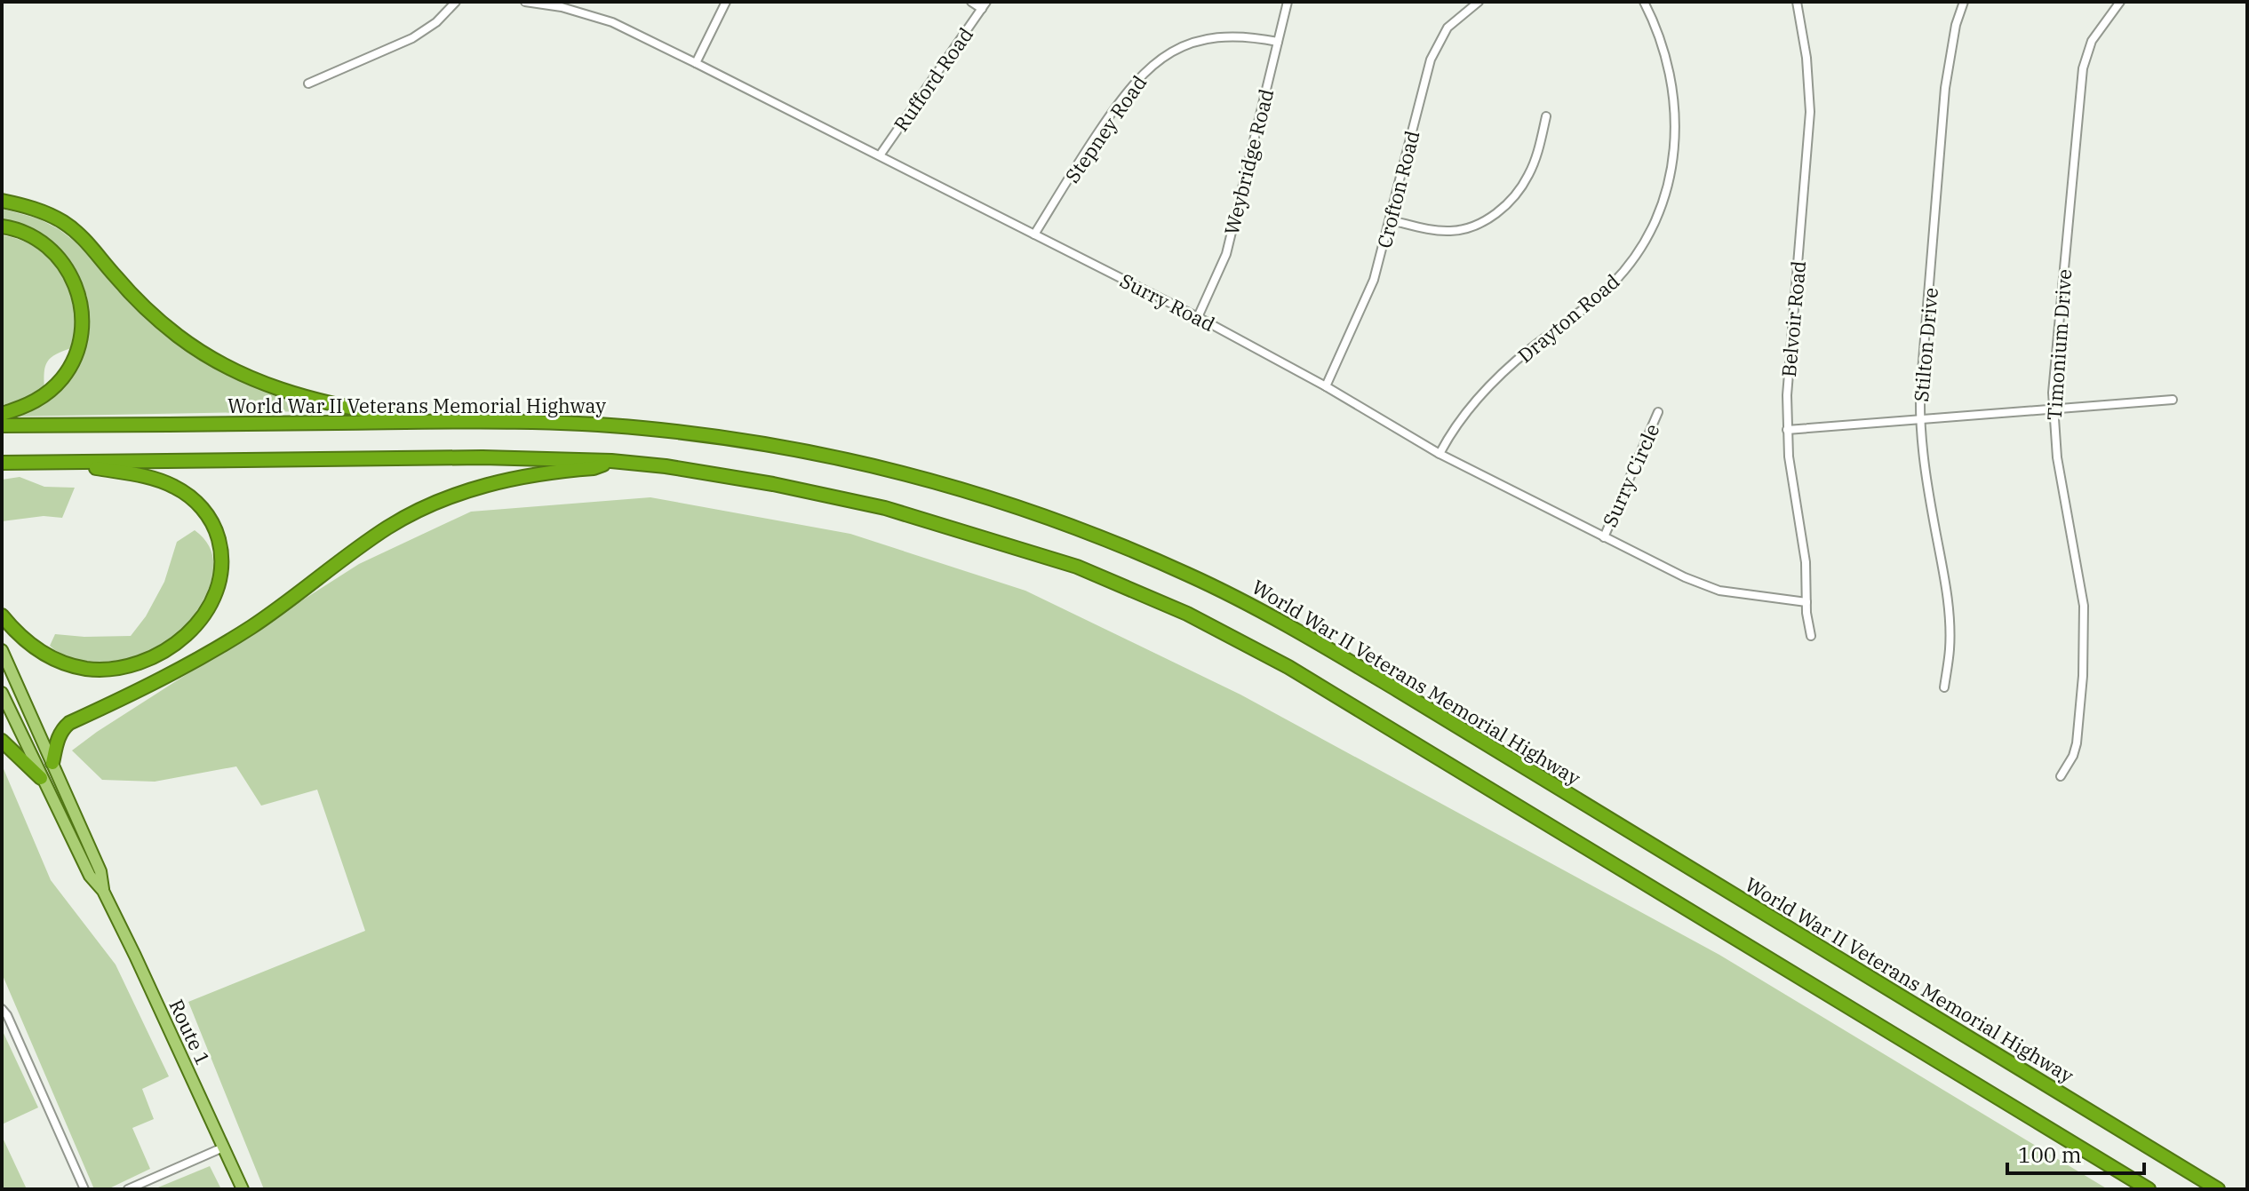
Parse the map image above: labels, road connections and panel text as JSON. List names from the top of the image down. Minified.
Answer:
{"streets":{"highway":["World War II Veterans Memorial Highway"],"main road":["Route 1"],"street":["Rufford Road","Stepney Road","Weybridge Road","Crofton Road","Surry Road","Drayton Road","Belvoir Road","Stilton Drive","Timonium Drive","Surry Circle"]},"crossings":[["Rufford Road","Surry Road"],["Stepney Road","Weybridge Road"],["Stepney Road","Surry Road"],["Weybridge Road","Surry Road"],["Crofton Road","Surry Road"],["Surry Road","Drayton Road"],["Surry Road","Belvoir Road"],["Surry Road","Surry Circle"]],"scale_bar":"100 m"}
